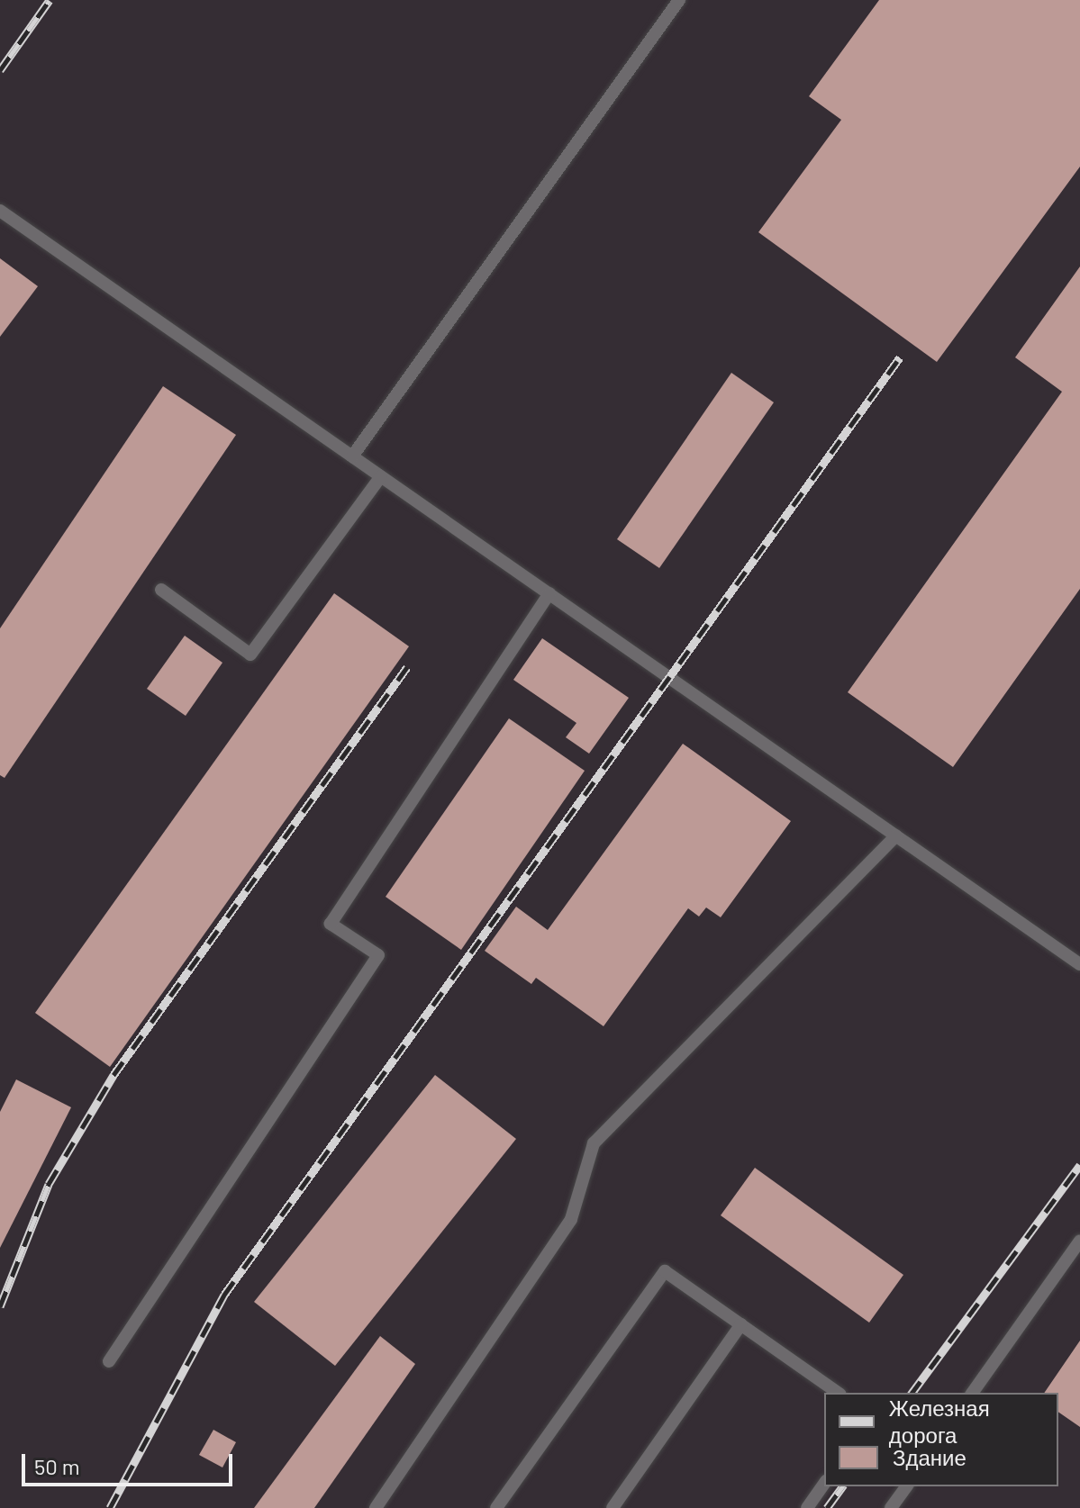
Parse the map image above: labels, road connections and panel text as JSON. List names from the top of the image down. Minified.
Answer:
{"legend":["Железная дорога","Здание"],"scale_bar":"50 m"}
